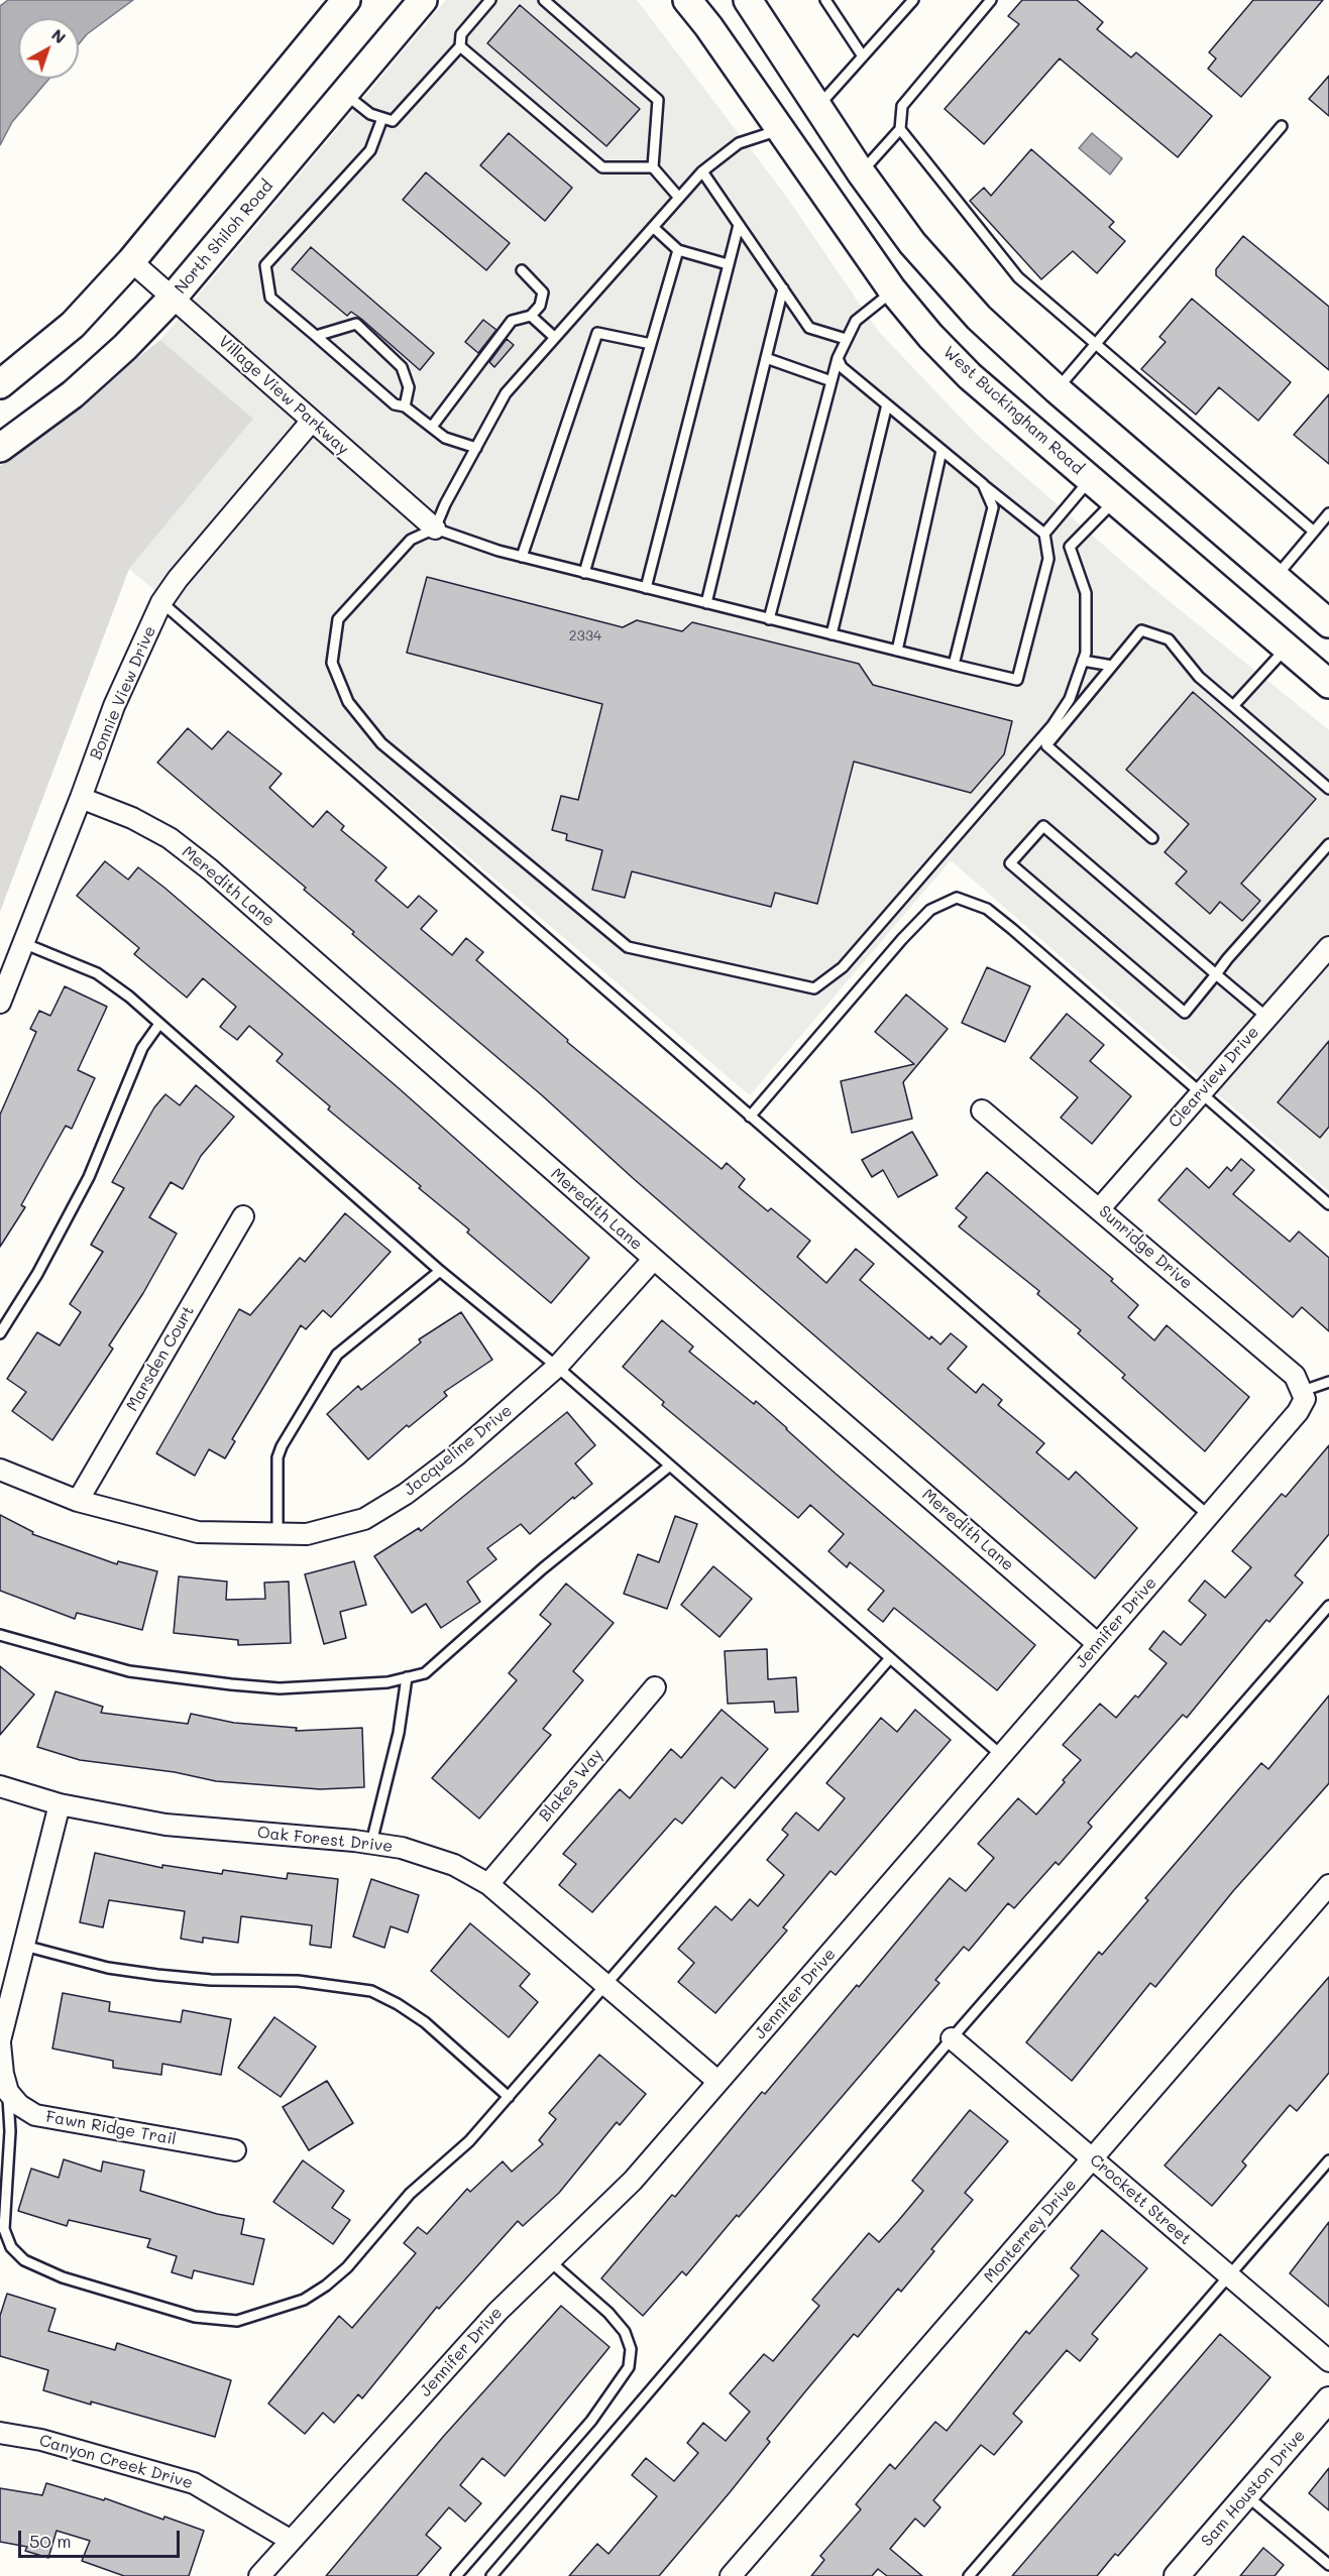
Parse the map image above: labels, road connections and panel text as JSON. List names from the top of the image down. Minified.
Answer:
{"streets":{"main road":["North Shiloh Road","West Buckingham Road"],"street":["Village View Parkway","Bonnie View Drive","Meredith Lane","Clearview Drive","Sunridge Drive","Marsden Court","Jacqueline Drive","Jennifer Drive","Blakes Way","Oak Forest Drive","Fawn Ridge Trail","Crockett Street","Monterrey Drive","Canyon Creek Drive","Sam Houston Drive"]},"crossings":[["North Shiloh Road","Village View Parkway"],["Village View Parkway","Bonnie View Drive"],["Bonnie View Drive","Meredith Lane"],["Meredith Lane","Jacqueline Drive"],["Meredith Lane","Jennifer Drive"],["Clearview Drive","Sunridge Drive"],["Sunridge Drive","Jennifer Drive"],["Marsden Court","Jacqueline Drive"],["Jennifer Drive","Oak Forest Drive"],["Jennifer Drive","Canyon Creek Drive"],["Blakes Way","Oak Forest Drive"],["Crockett Street","Monterrey Drive"]],"house_numbers":["2334"],"scale_bar":"50 m","north":"top right"}
